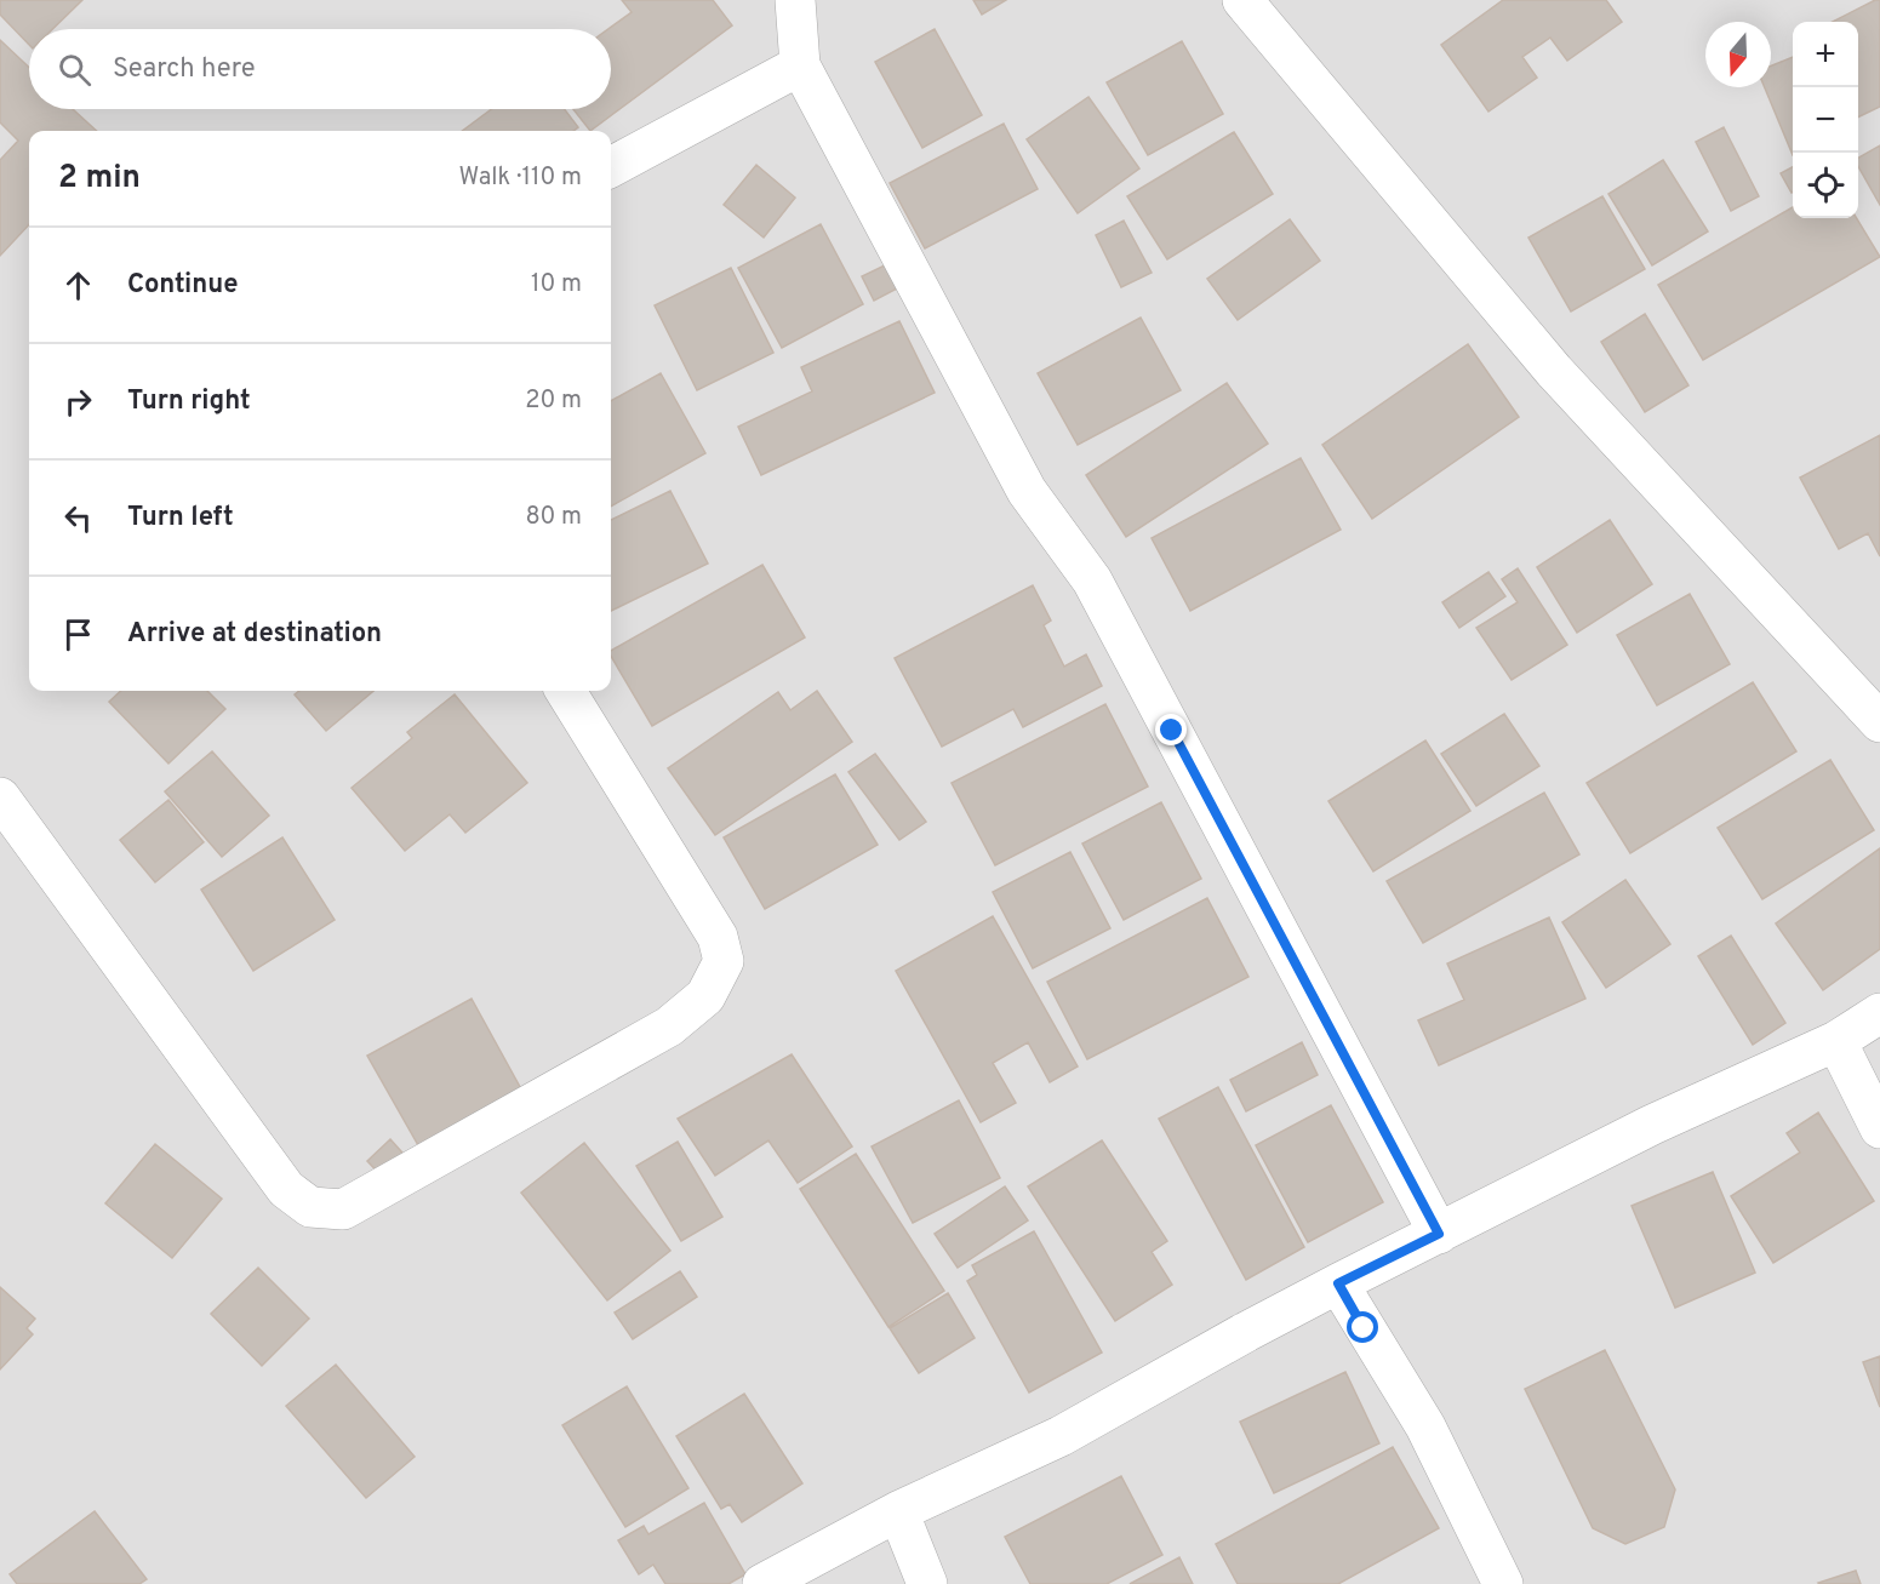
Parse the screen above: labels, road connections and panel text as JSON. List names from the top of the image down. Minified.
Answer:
{"north":"bottom","page":{"map_buttons":["+","−"],"search":"Search here","heading":["2 min","Walk · 110 m"],"list":[["Continue","10 m"],["Turn right","20 m"],["Turn left","80 m"],"Arrive at destination"]}}
